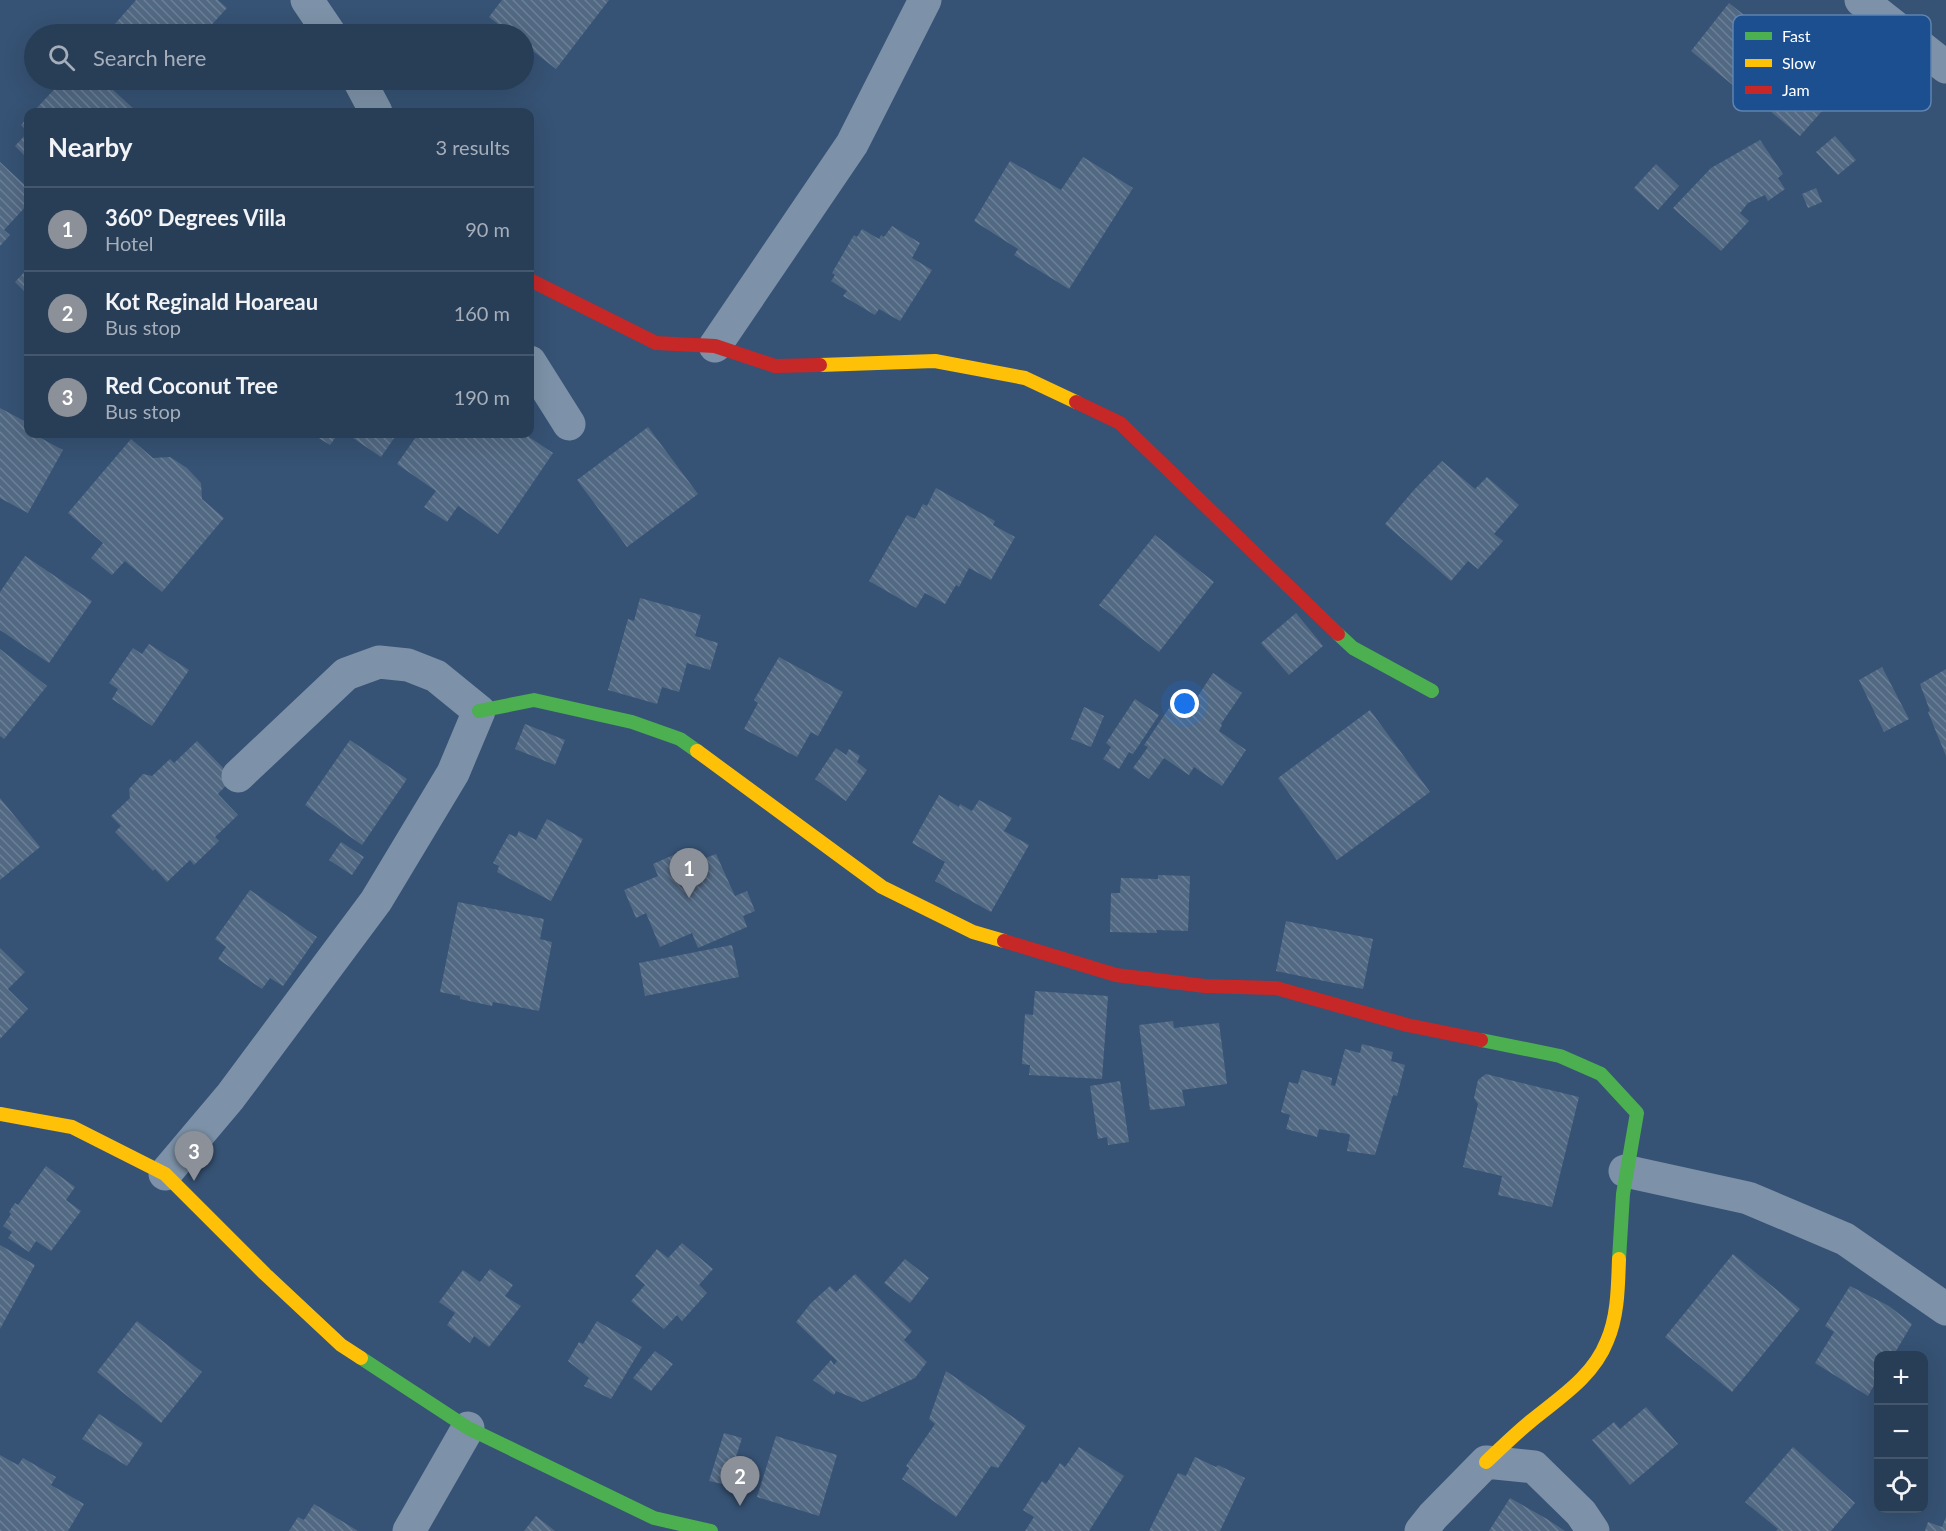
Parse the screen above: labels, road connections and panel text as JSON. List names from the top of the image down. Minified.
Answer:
{"legend":["Fast","Slow","Jam"],"page":{"search":"Search here","heading":["Nearby","3 results"],"list":[{"mark":"1","name":"360° Degrees Villa","note":"Hotel","value":"90 m"},{"mark":"2","name":"Kot Reginald Hoareau","note":"Bus stop","value":"160 m"},{"mark":"3","name":"Red Coconut Tree","note":"Bus stop","value":"190 m"}],"pins":["1","3","2"],"map_buttons":["+","−"]}}
